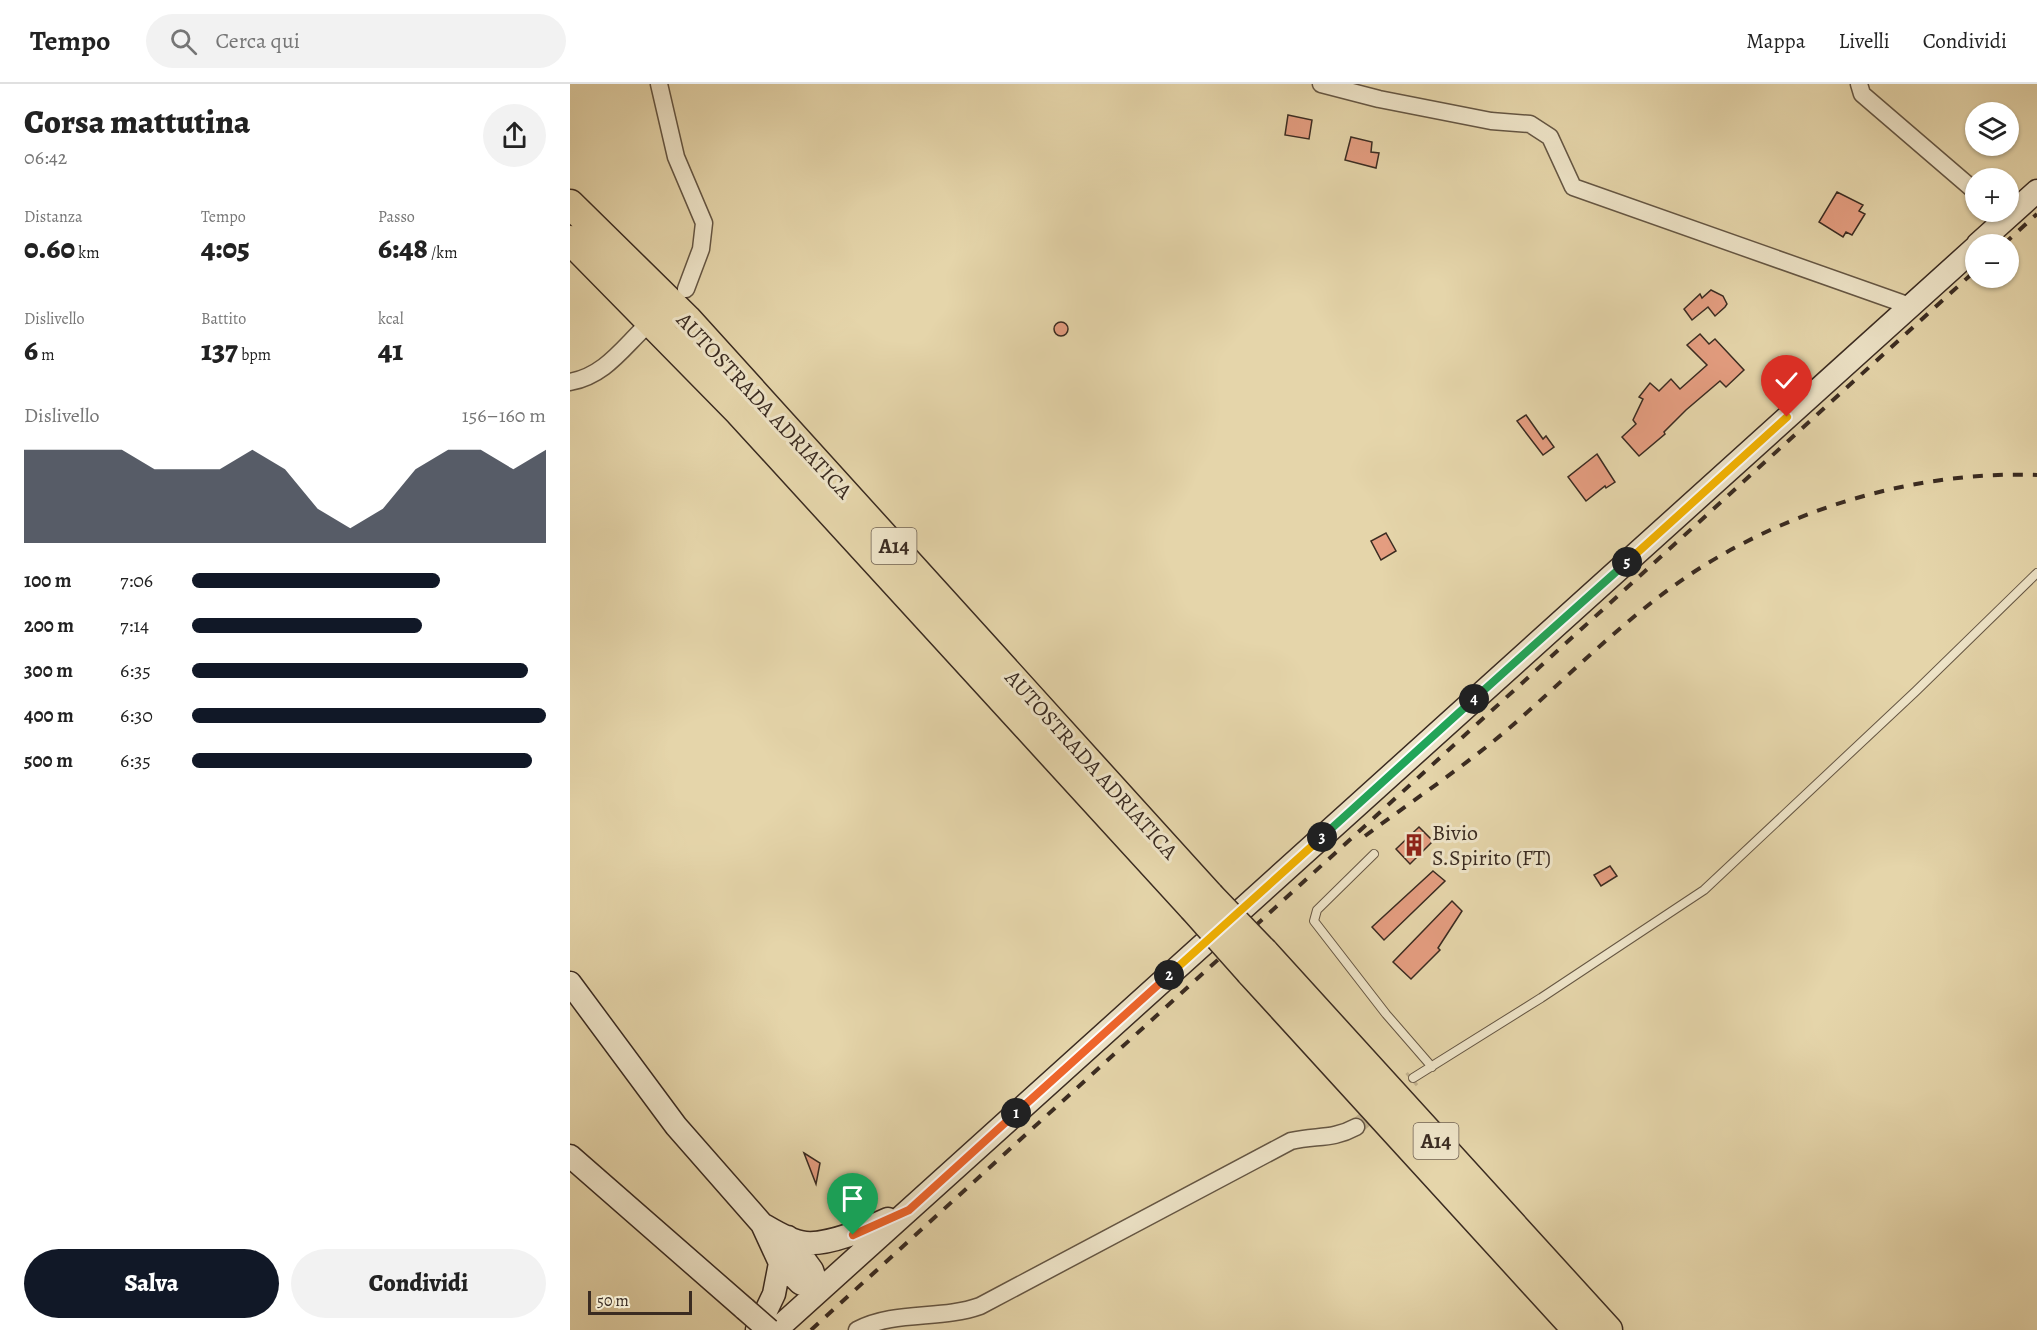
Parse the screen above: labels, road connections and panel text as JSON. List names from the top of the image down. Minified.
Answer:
{"streets":{"highway":["AUTOSTRADA ADRIATICA","A14"]},"places":{"building":["Bivio S.Spirito (FT)"]},"scale_bar":"50 m","page":{"header":"Tempo","search":"Cerca qui","nav":["Mappa","Livelli","Condividi"],"heading":["Corsa mattutina","06:42"],"map_buttons":["+","−"],"stats":[["Distanza","0.60 km"],["Tempo","4:05"],["Passo","6:48 /km"],["Dislivello","6 m"],["Battito","137 bpm"],["kcal","41"]],"chart":["Dislivello","156–160 m"],"pins":["5","4","3","2","1"],"list":[{"name":"100 m","note":"7:06"},{"name":"200 m","note":"7:14"},{"name":"300 m","note":"6:35"},{"name":"400 m","note":"6:30"},{"name":"500 m","note":"6:35"}],"buttons":["Salva","Condividi"],"scale":"50 m"}}
